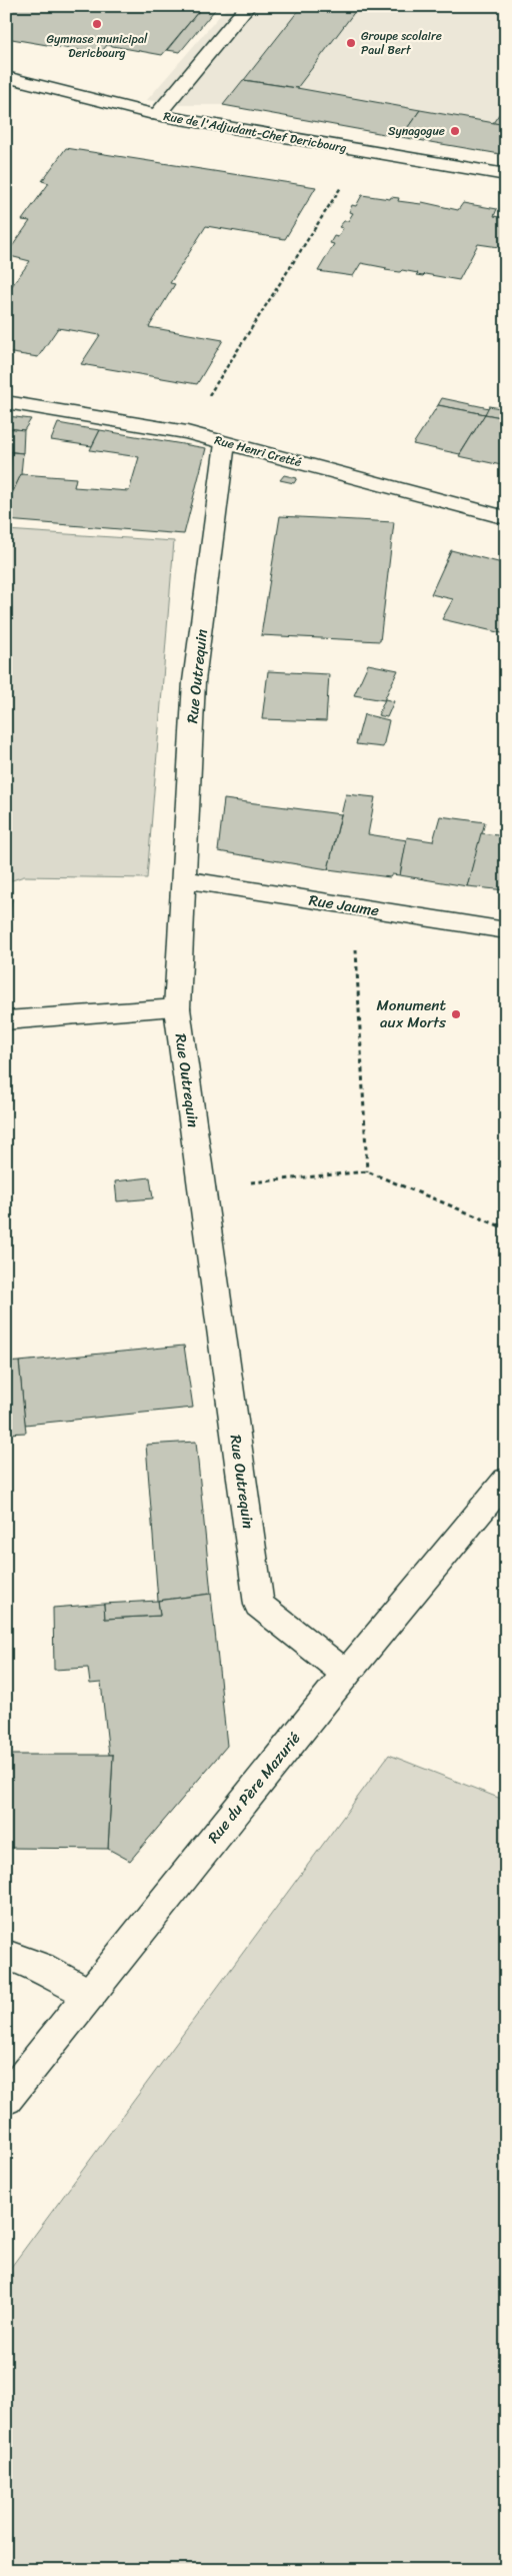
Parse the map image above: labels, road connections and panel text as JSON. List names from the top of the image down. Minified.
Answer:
{"streets":{"street":["Rue de l'Adjudant-Chef Dericbourg","Rue Henri Cretté","Rue Outrequin","Rue Jaume","Rue du Père Mazurié"]},"crossings":[["Rue Henri Cretté","Rue Outrequin"],["Rue Outrequin","Rue Jaume"],["Rue Outrequin","Rue du Père Mazurié"]],"places":["Gymnase municipal Dericbourg","Groupe scolaire Paul Bert","Synagogue","Monument aux Morts"]}
